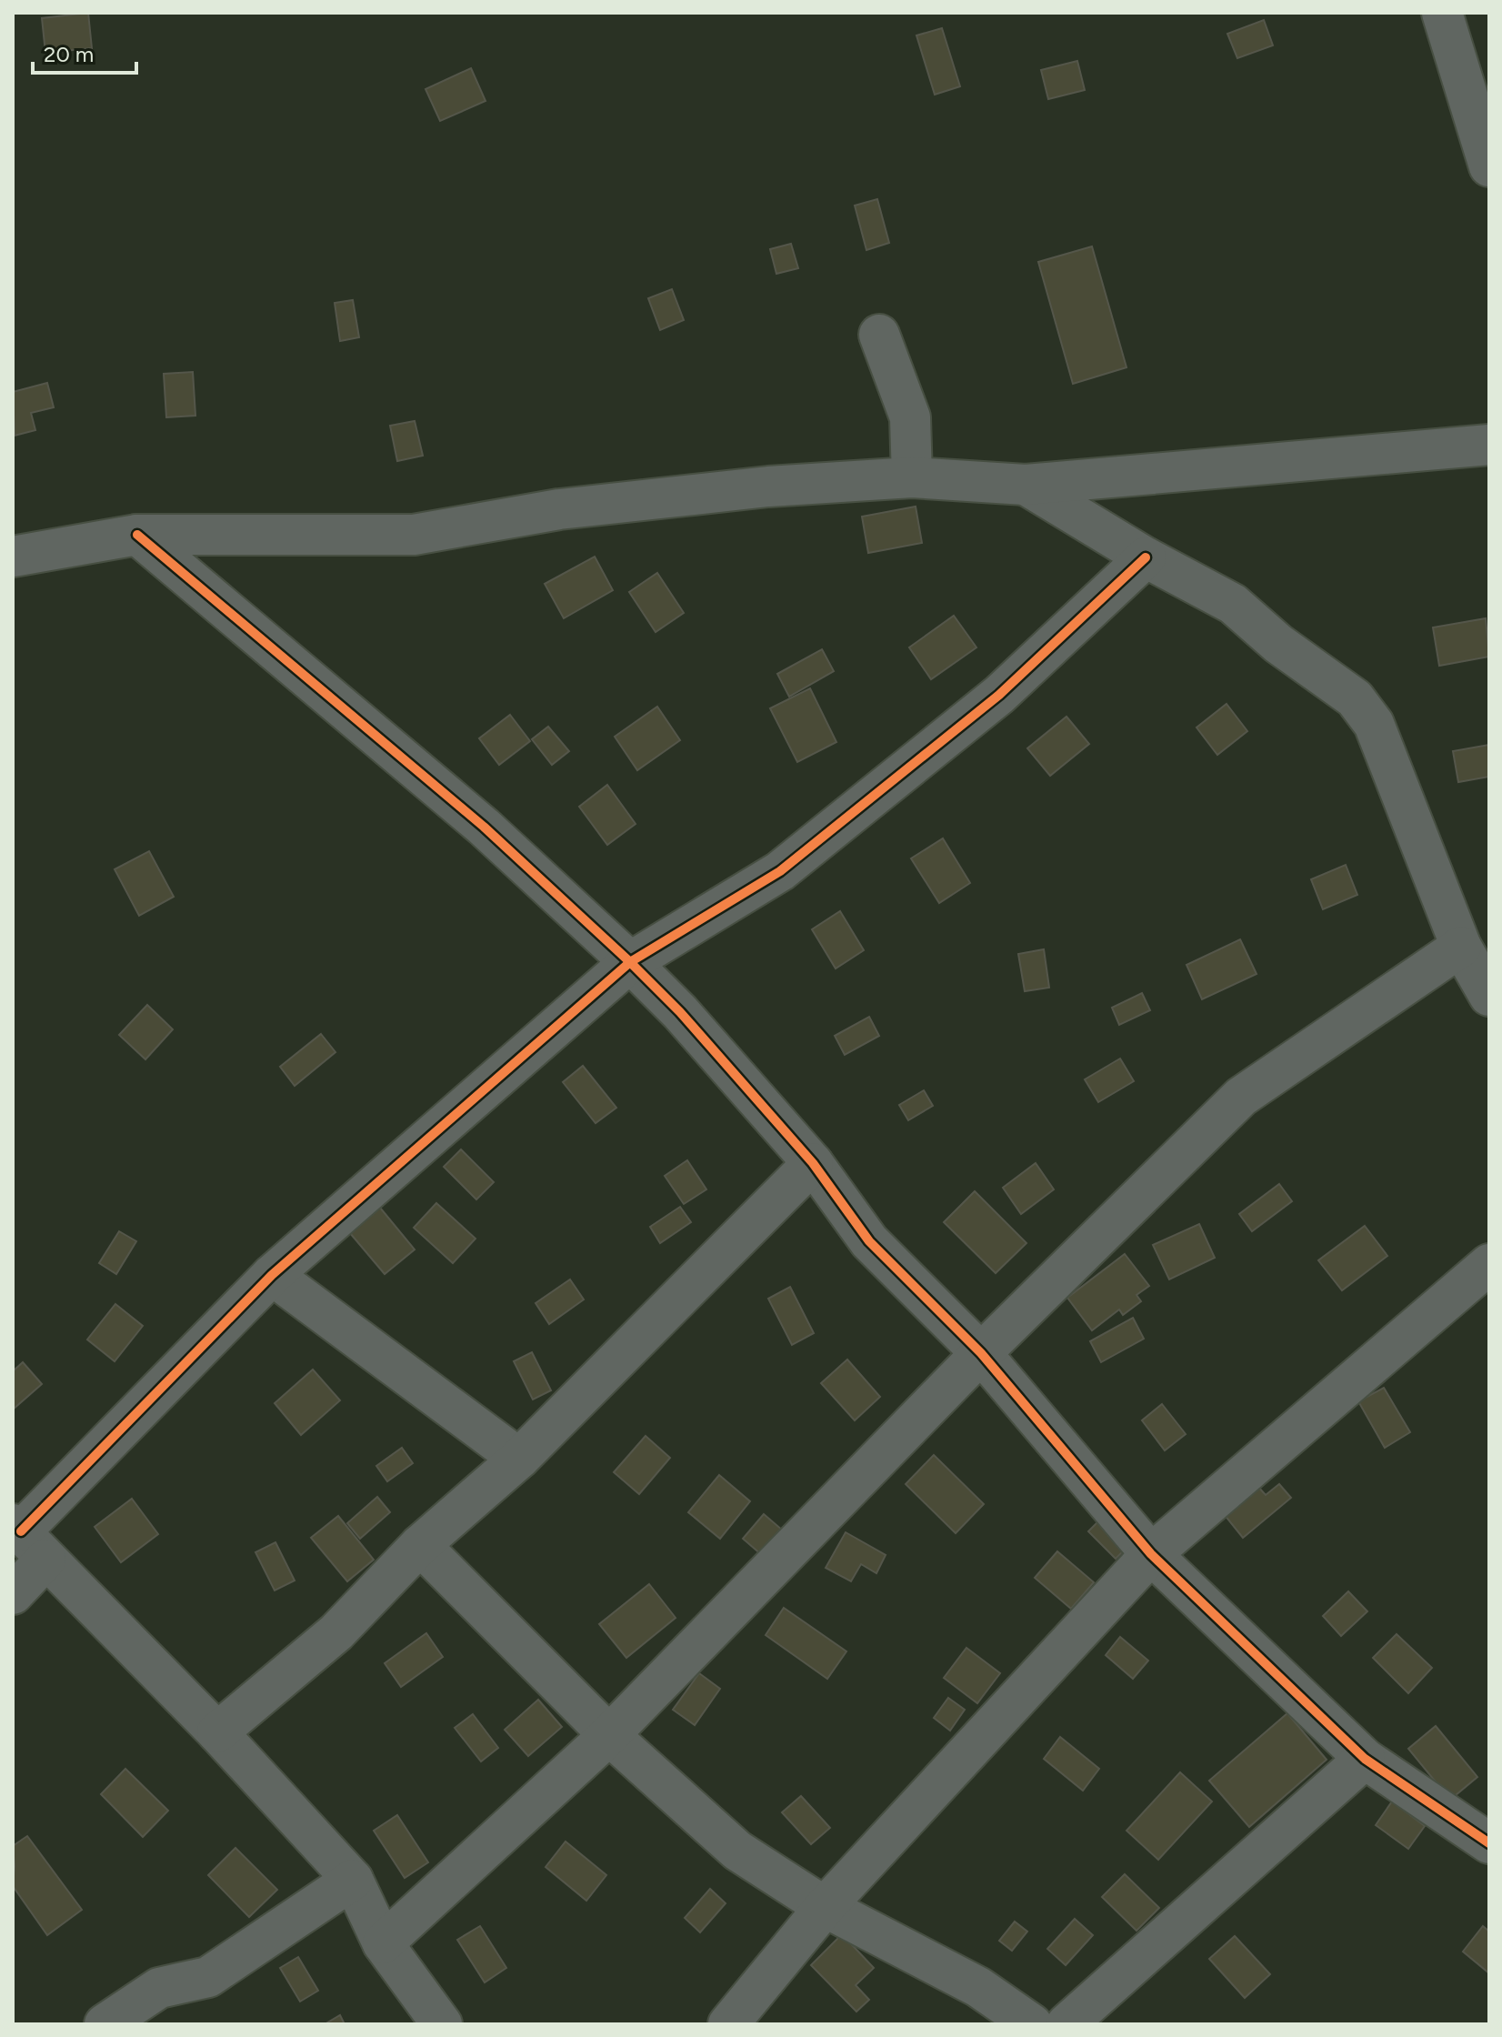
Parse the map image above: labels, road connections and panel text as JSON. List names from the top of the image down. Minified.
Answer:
{"scale_bar":"20 m"}
